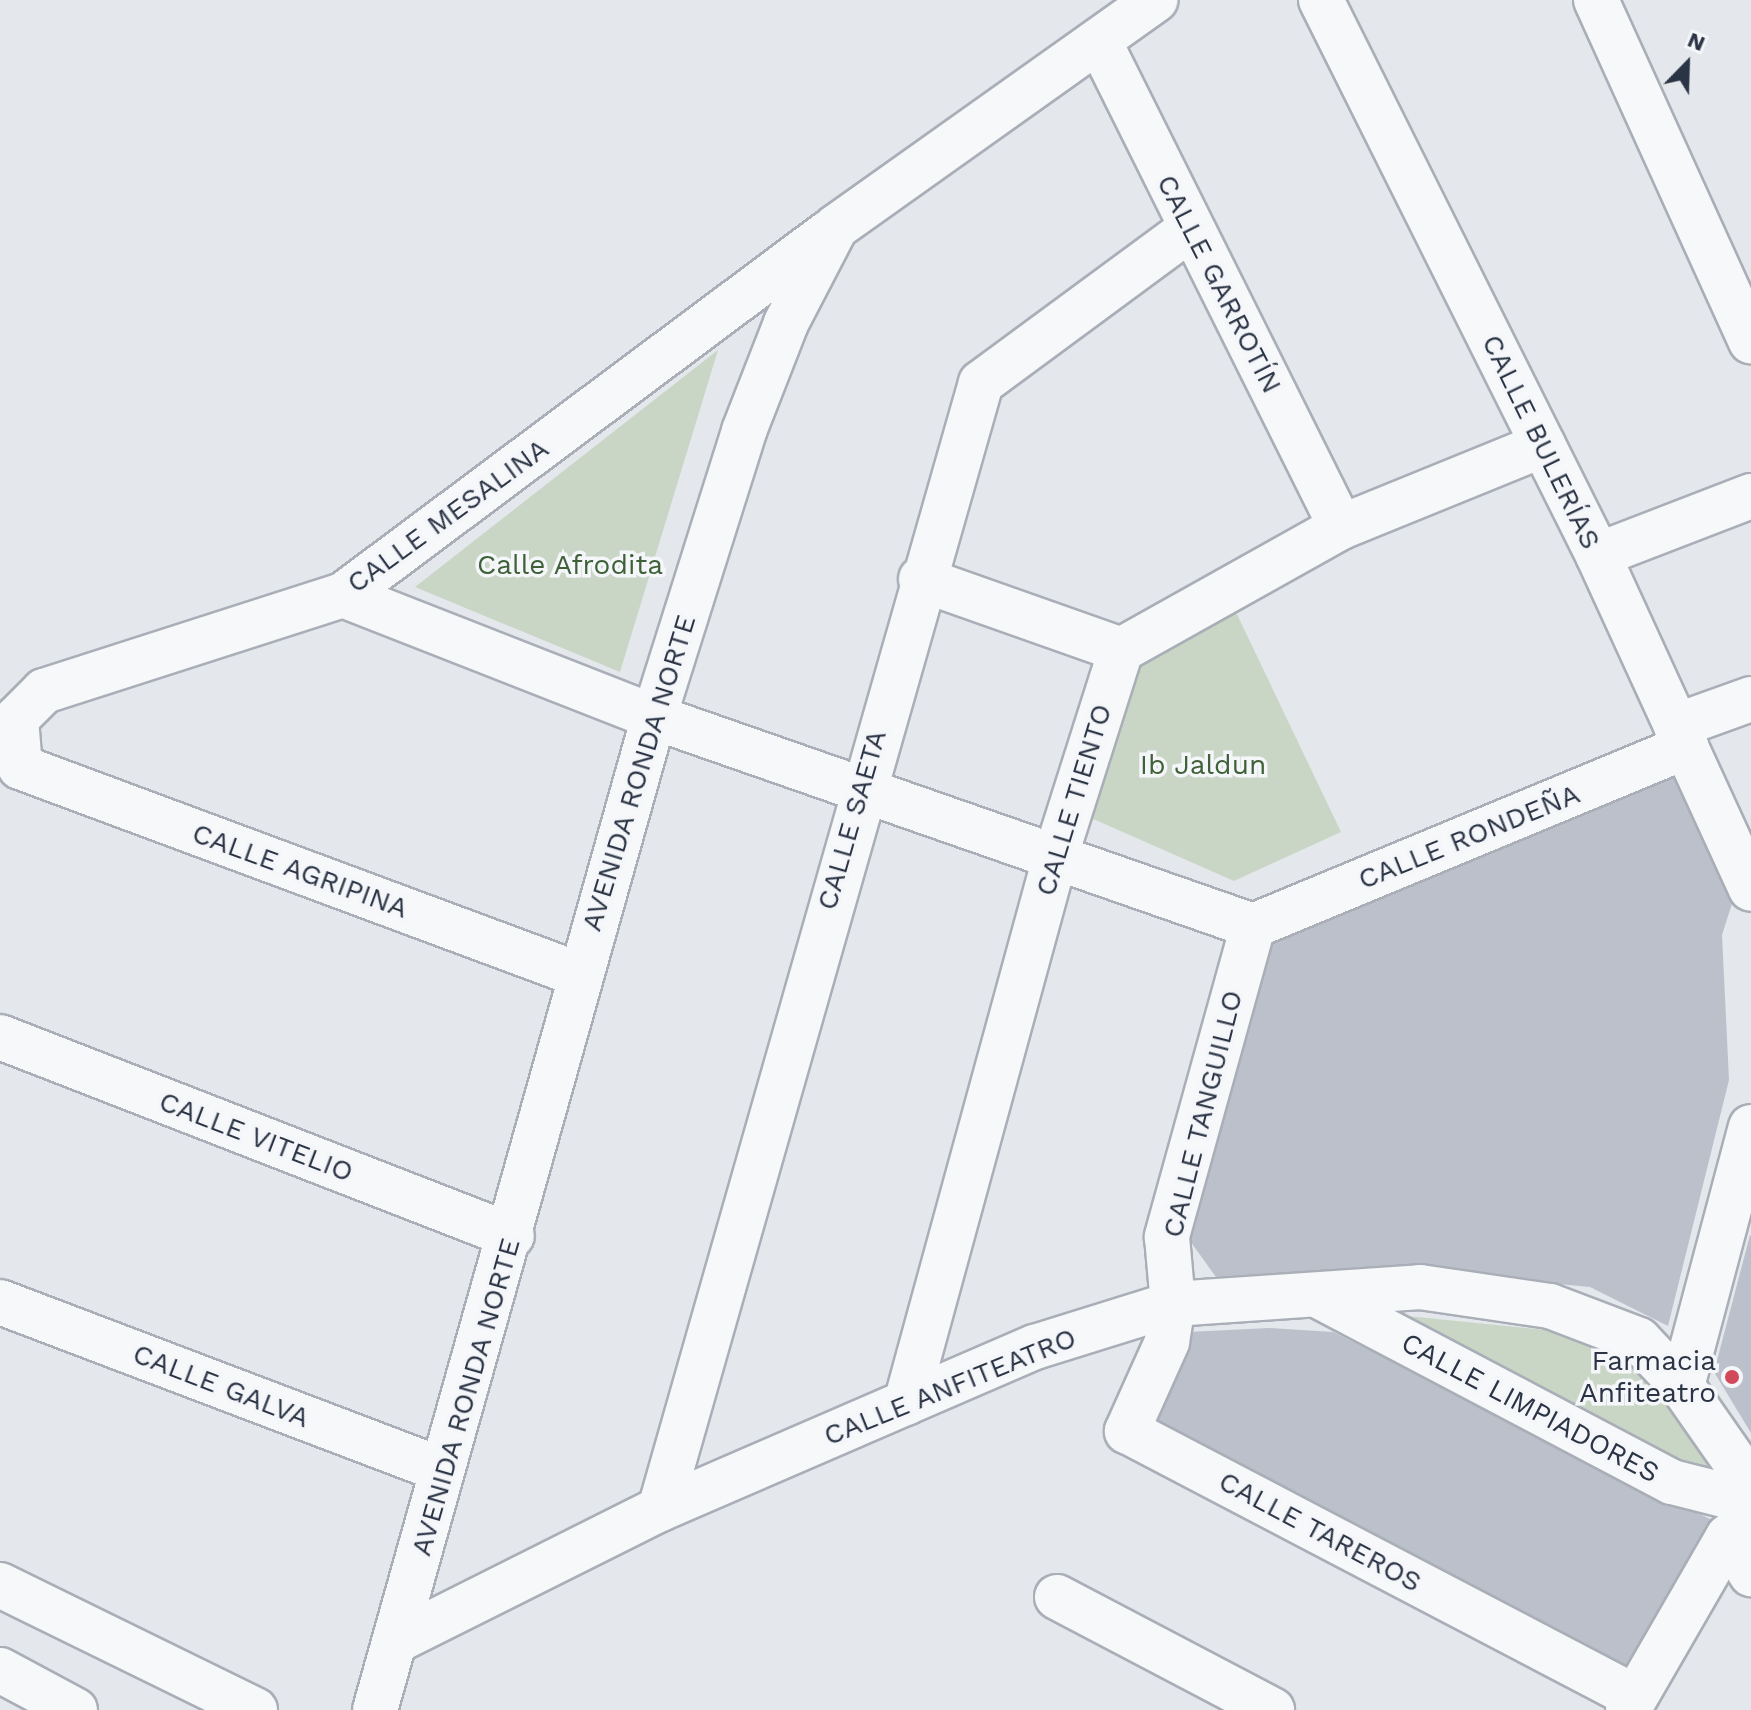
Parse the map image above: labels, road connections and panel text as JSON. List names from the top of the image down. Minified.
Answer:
{"streets":{"street":["CALLE GARROTÍN","CALLE BULERÍAS","CALLE MESALINA","AVENIDA RONDA NORTE","CALLE TIENTO","CALLE SAETA","CALLE RONDEÑA","CALLE AGRIPINA","CALLE TANGUILLO","CALLE VITELIO","CALLE GALVA","CALLE ANFITEATRO","CALLE LIMPIADORES","CALLE TAREROS"]},"crossings":[["CALLE GARROTÍN","AVENIDA RONDA NORTE"],["CALLE GARROTÍN","CALLE SAETA"],["CALLE BULERÍAS","CALLE RONDEÑA"],["CALLE MESALINA","AVENIDA RONDA NORTE"],["CALLE MESALINA","CALLE AGRIPINA"],["AVENIDA RONDA NORTE","CALLE AGRIPINA"],["AVENIDA RONDA NORTE","CALLE VITELIO"],["AVENIDA RONDA NORTE","CALLE GALVA"],["AVENIDA RONDA NORTE","CALLE ANFITEATRO"],["CALLE TIENTO","CALLE ANFITEATRO"],["CALLE SAETA","CALLE ANFITEATRO"],["CALLE RONDEÑA","CALLE TANGUILLO"],["CALLE TANGUILLO","CALLE ANFITEATRO"],["CALLE TANGUILLO","CALLE TAREROS"],["CALLE ANFITEATRO","CALLE LIMPIADORES"],["CALLE ANFITEATRO","CALLE TAREROS"]],"parks":["Calle Afrodita","Ib Jaldun"],"places":["Farmacia Anfiteatro"],"north":"top right"}
